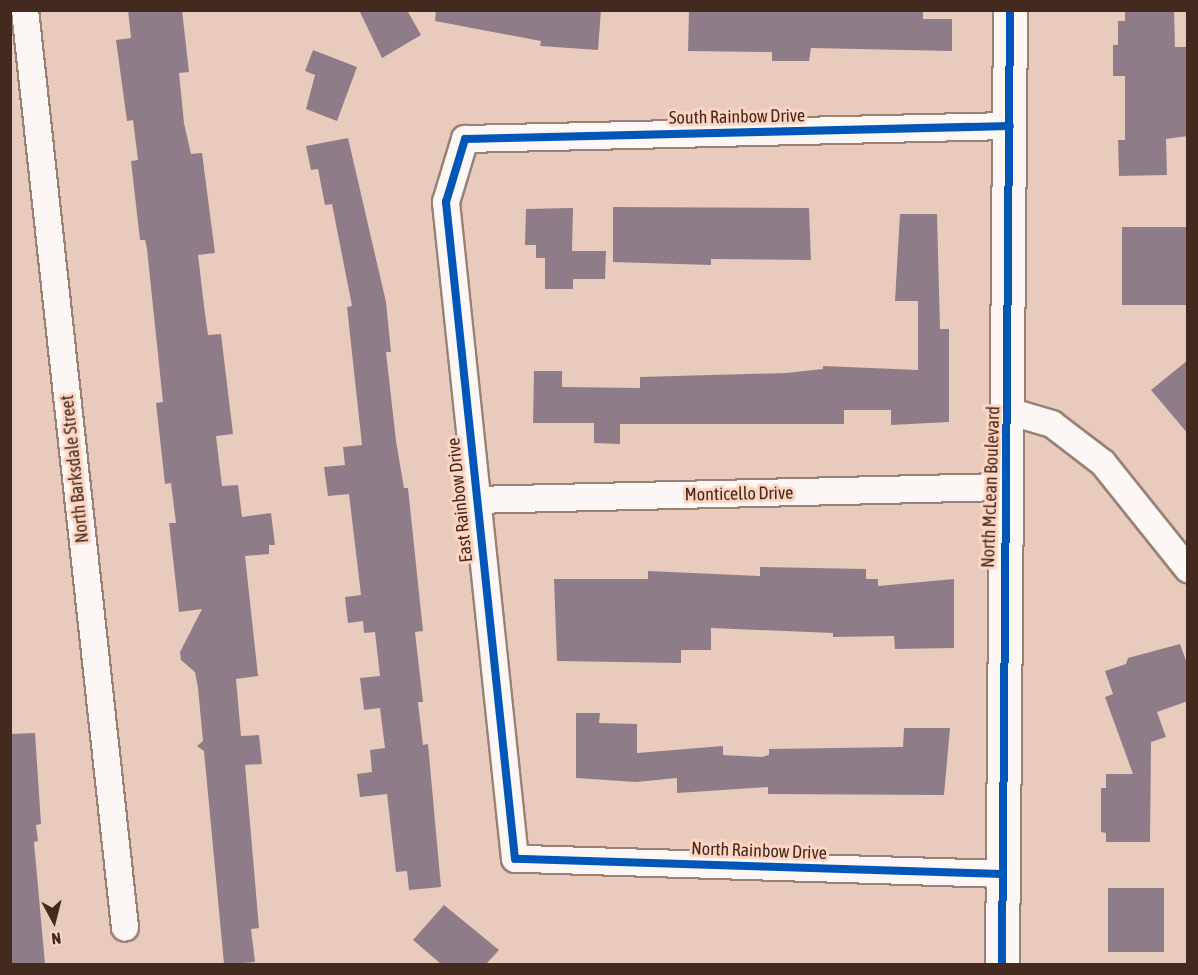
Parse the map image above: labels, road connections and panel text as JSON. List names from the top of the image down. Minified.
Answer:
{"streets":{"main road":["North McLean Boulevard"],"street":["South Rainbow Drive","North Barksdale Street","Monticello Drive","East Rainbow Drive","North Rainbow Drive"]},"crossings":[["South Rainbow Drive","North McLean Boulevard"],["South Rainbow Drive","East Rainbow Drive"],["North McLean Boulevard","Monticello Drive"],["North McLean Boulevard","North Rainbow Drive"],["Monticello Drive","East Rainbow Drive"],["East Rainbow Drive","North Rainbow Drive"]],"north":"bottom"}
